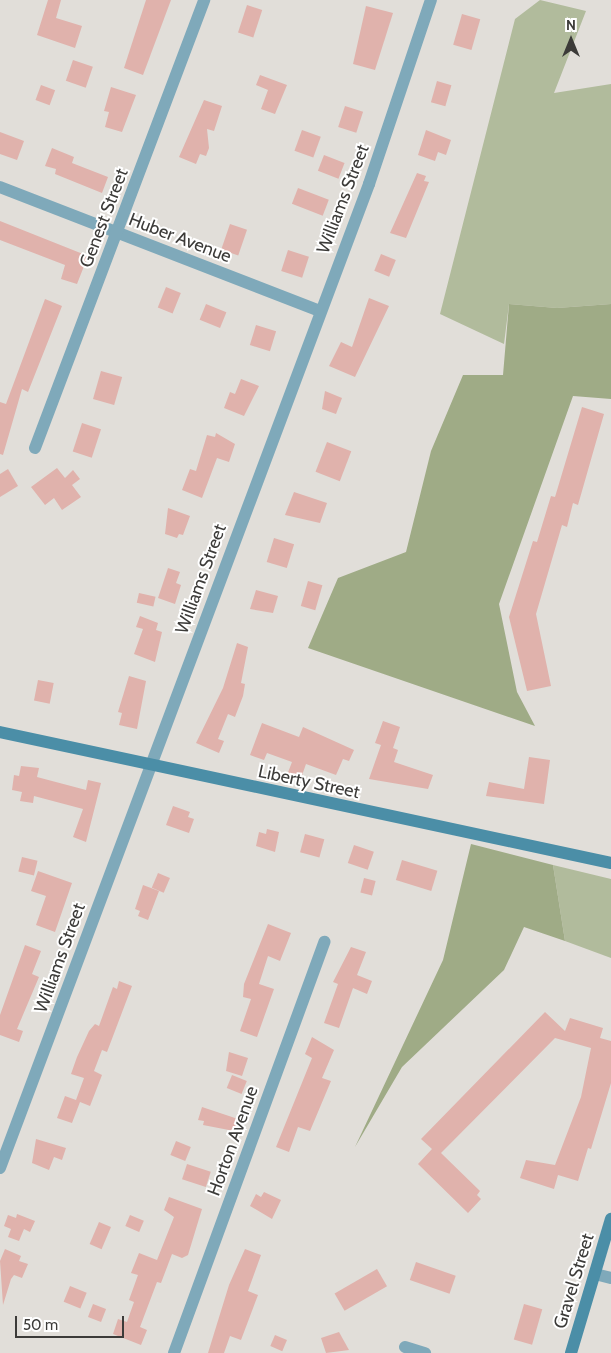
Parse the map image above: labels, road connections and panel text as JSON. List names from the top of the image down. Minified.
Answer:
{"streets":{"main road":["Liberty Street","Gravel Street"],"street":["Williams Street","Genest Street","Huber Avenue","Horton Avenue"]},"crossings":[["Williams Street","Huber Avenue"],["Williams Street","Liberty Street"],["Genest Street","Huber Avenue"]],"scale_bar":"50 m","north":"top"}
